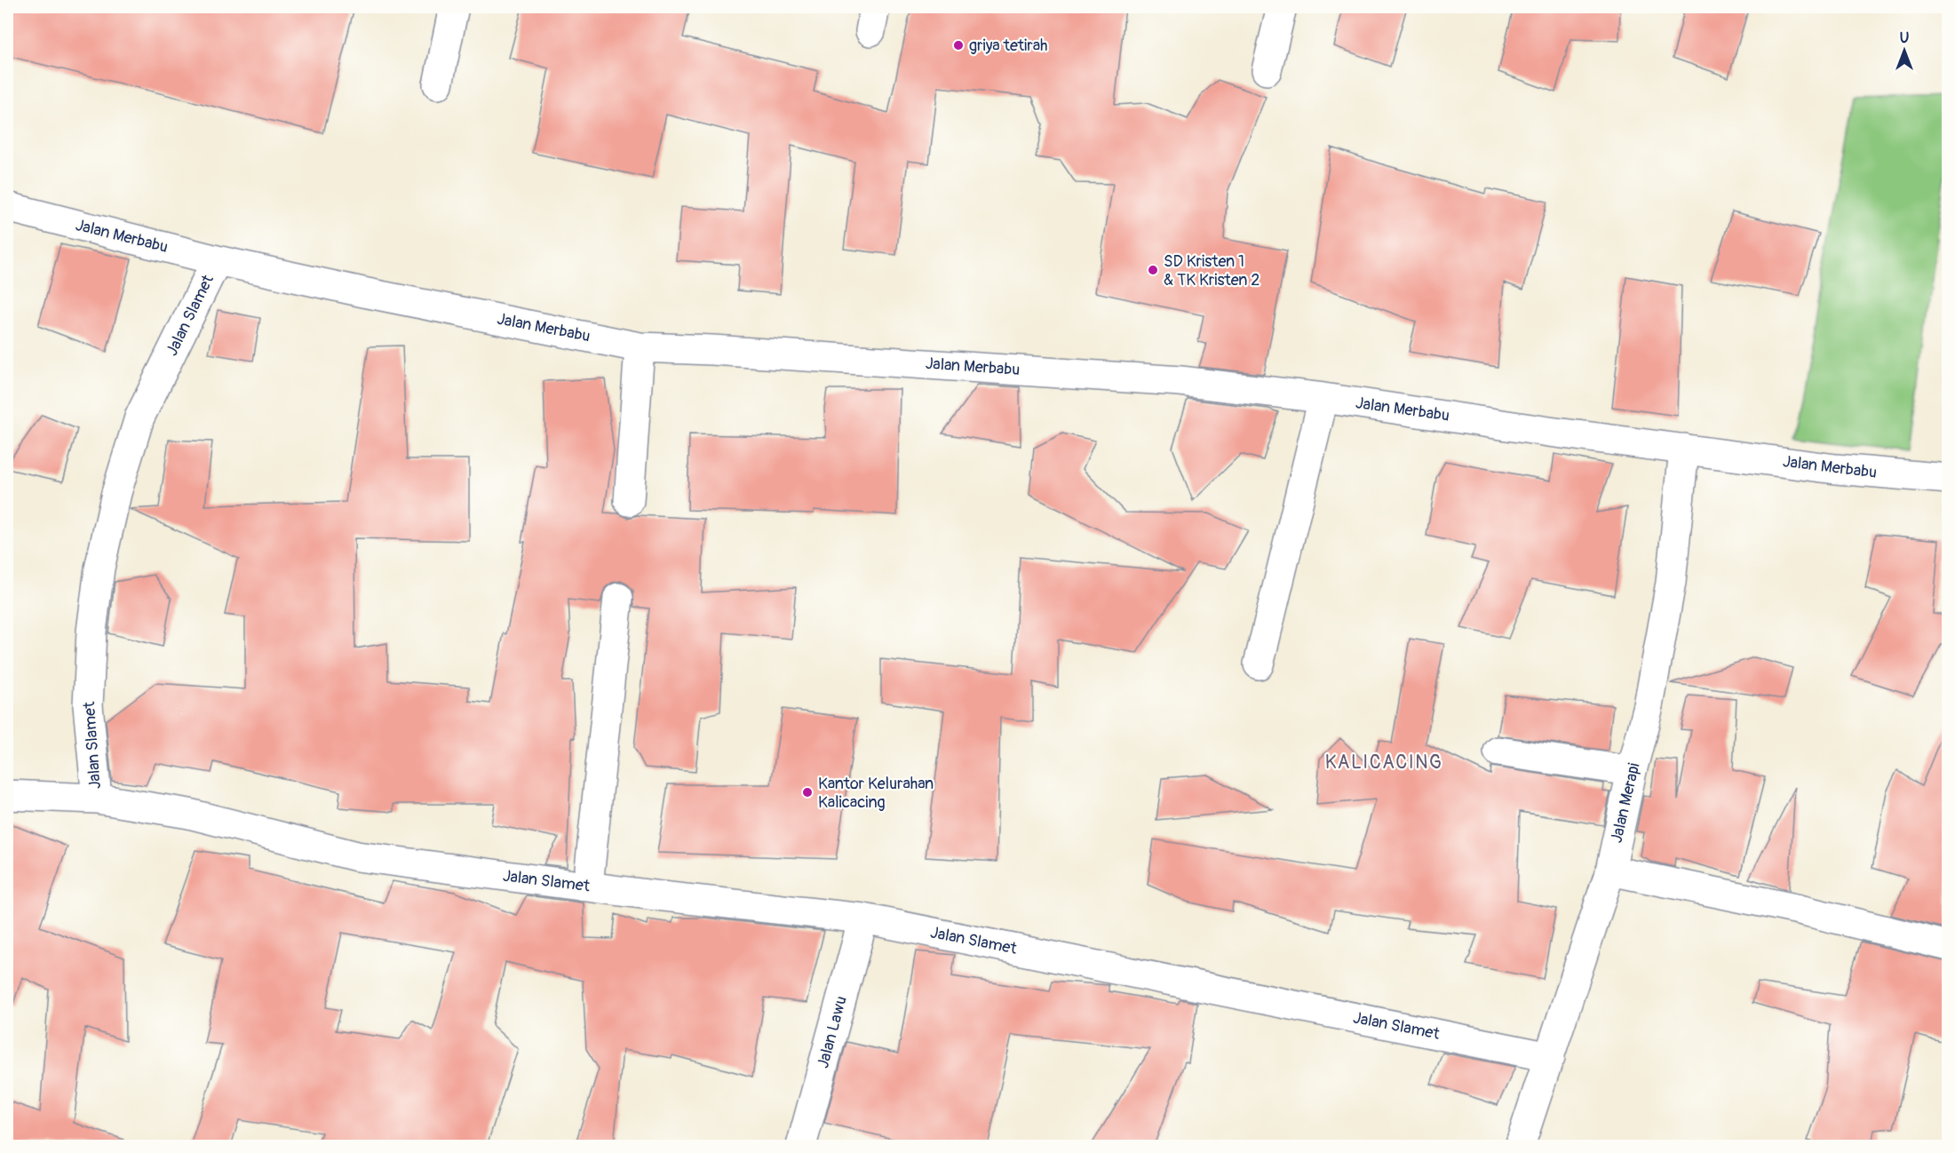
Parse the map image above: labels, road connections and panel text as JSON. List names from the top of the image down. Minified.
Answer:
{"streets":{"street":["Jalan Merbabu","Jalan Slamet","Jalan Merapi","Jalan Lawu"]},"crossings":[["Jalan Merbabu","Jalan Slamet"],["Jalan Merbabu","Jalan Merapi"],["Jalan Slamet","Jalan Merapi"],["Jalan Slamet","Jalan Lawu"]],"districts":["KALICACING"],"places":["griya tetirah","SD Kristen 1 & TK Kristen 2","Kantor Kelurahan Kalicacing"],"north":"top"}
